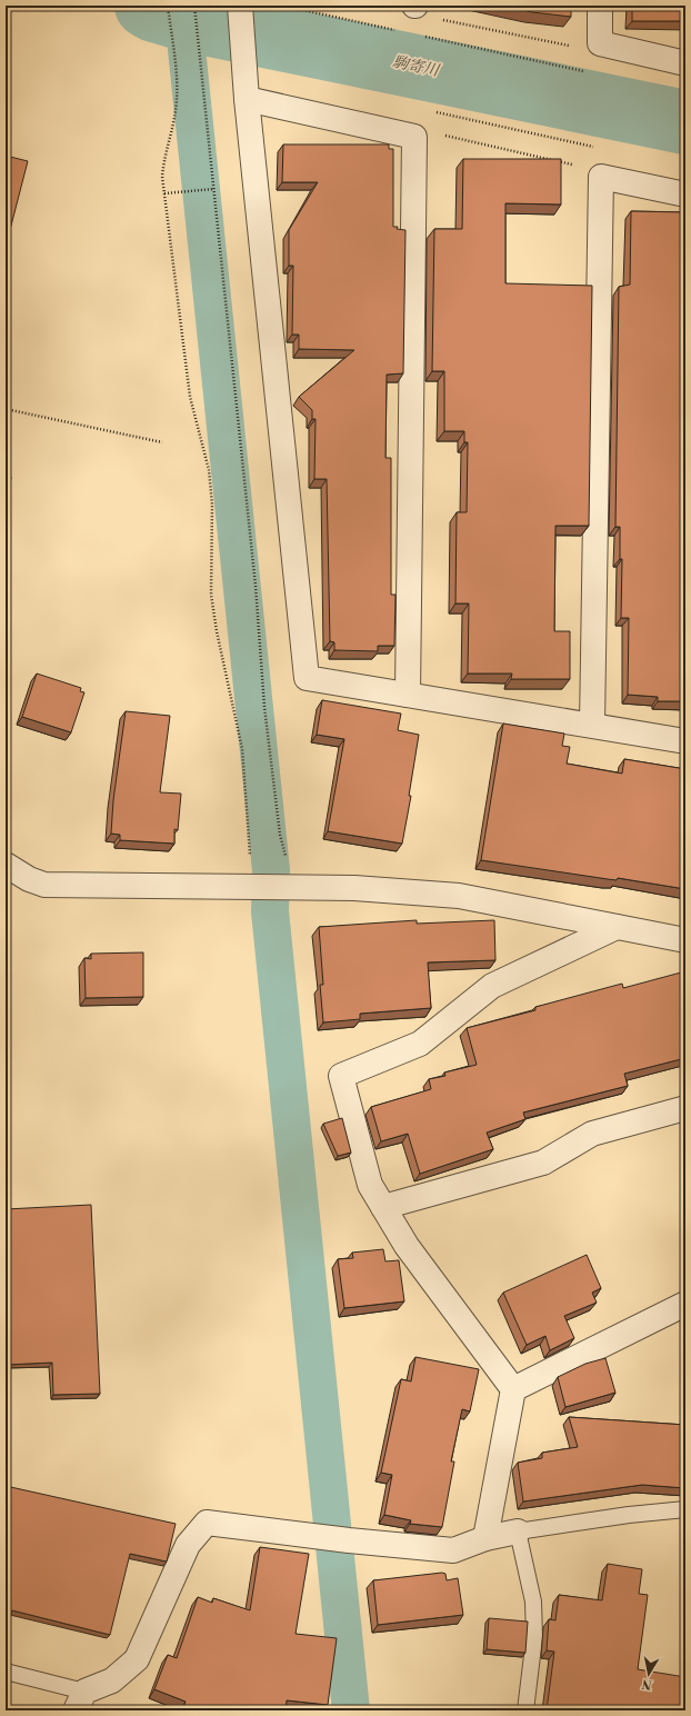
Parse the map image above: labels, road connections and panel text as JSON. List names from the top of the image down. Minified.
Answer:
{"water":["駒寄川"],"north":"bottom"}
